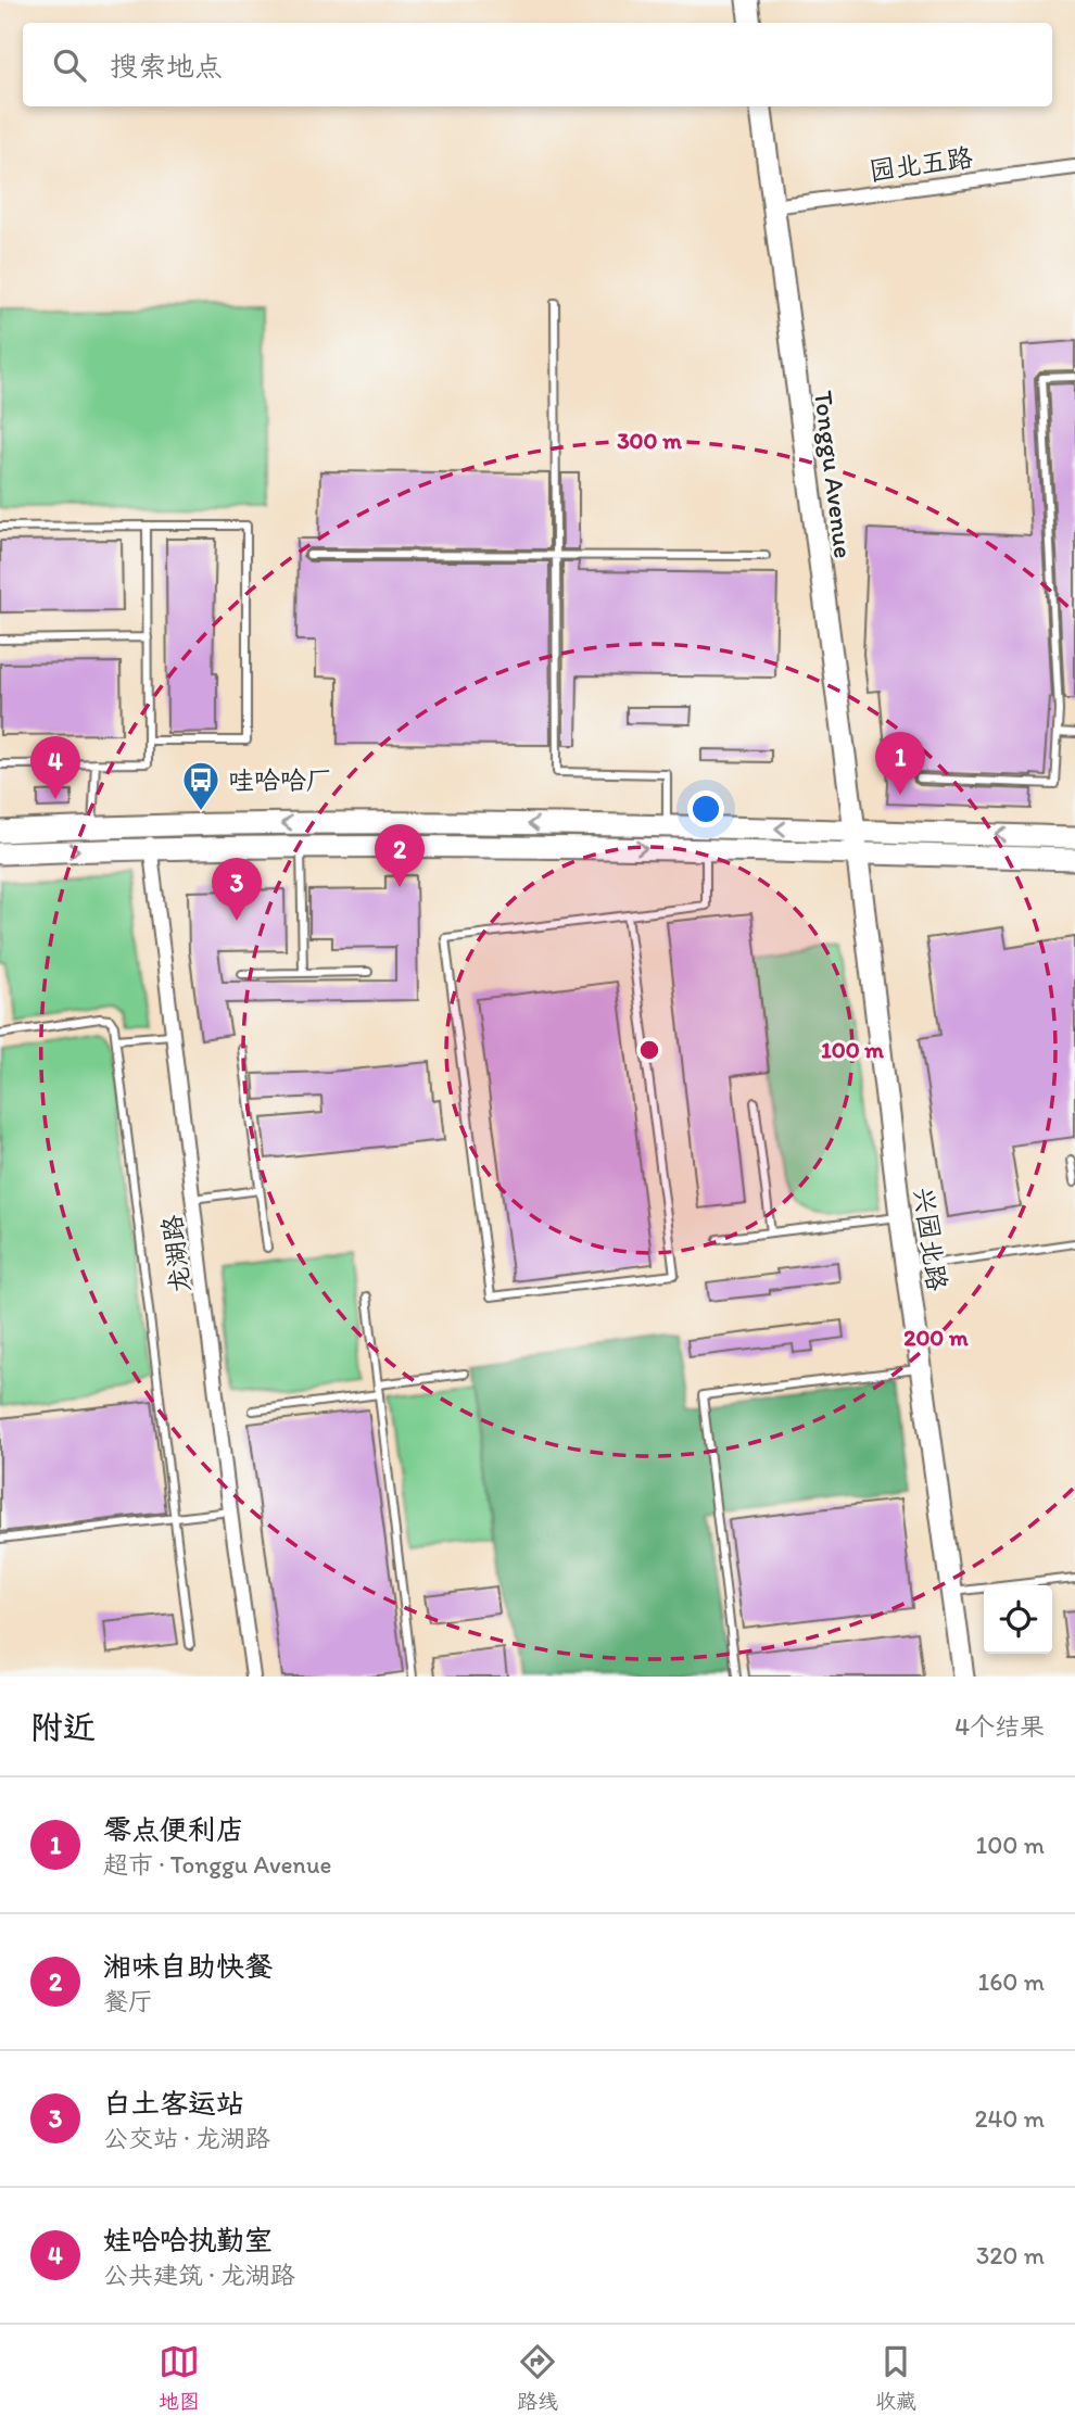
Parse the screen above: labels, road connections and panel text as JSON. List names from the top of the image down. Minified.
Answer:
{"streets":{"main road":["Tonggu Avenue","兴园北路"],"street":["园北五路","龙湖路"]},"crossings":[["园北五路","Tonggu Avenue"],["Tonggu Avenue","兴园北路"]],"places":{"bus stop":["哇哈哈厂"]},"page":{"search":"搜索地点","pins":["1","4","2","3"],"heading":["附近","4个结果"],"list":[{"mark":"1","name":"零点便利店","note":"超市 · Tonggu Avenue","value":"100 m"},{"mark":"2","name":"湘味自助快餐","note":"餐厅","value":"160 m"},{"mark":"3","name":"白土客运站","note":"公交站 · 龙湖路","value":"240 m"},{"mark":"4","name":"娃哈哈执勤室","note":"公共建筑 · 龙湖路","value":"320 m"}],"nav":["地图","路线","收藏"]},"rings":["300 m","100 m","200 m"]}
